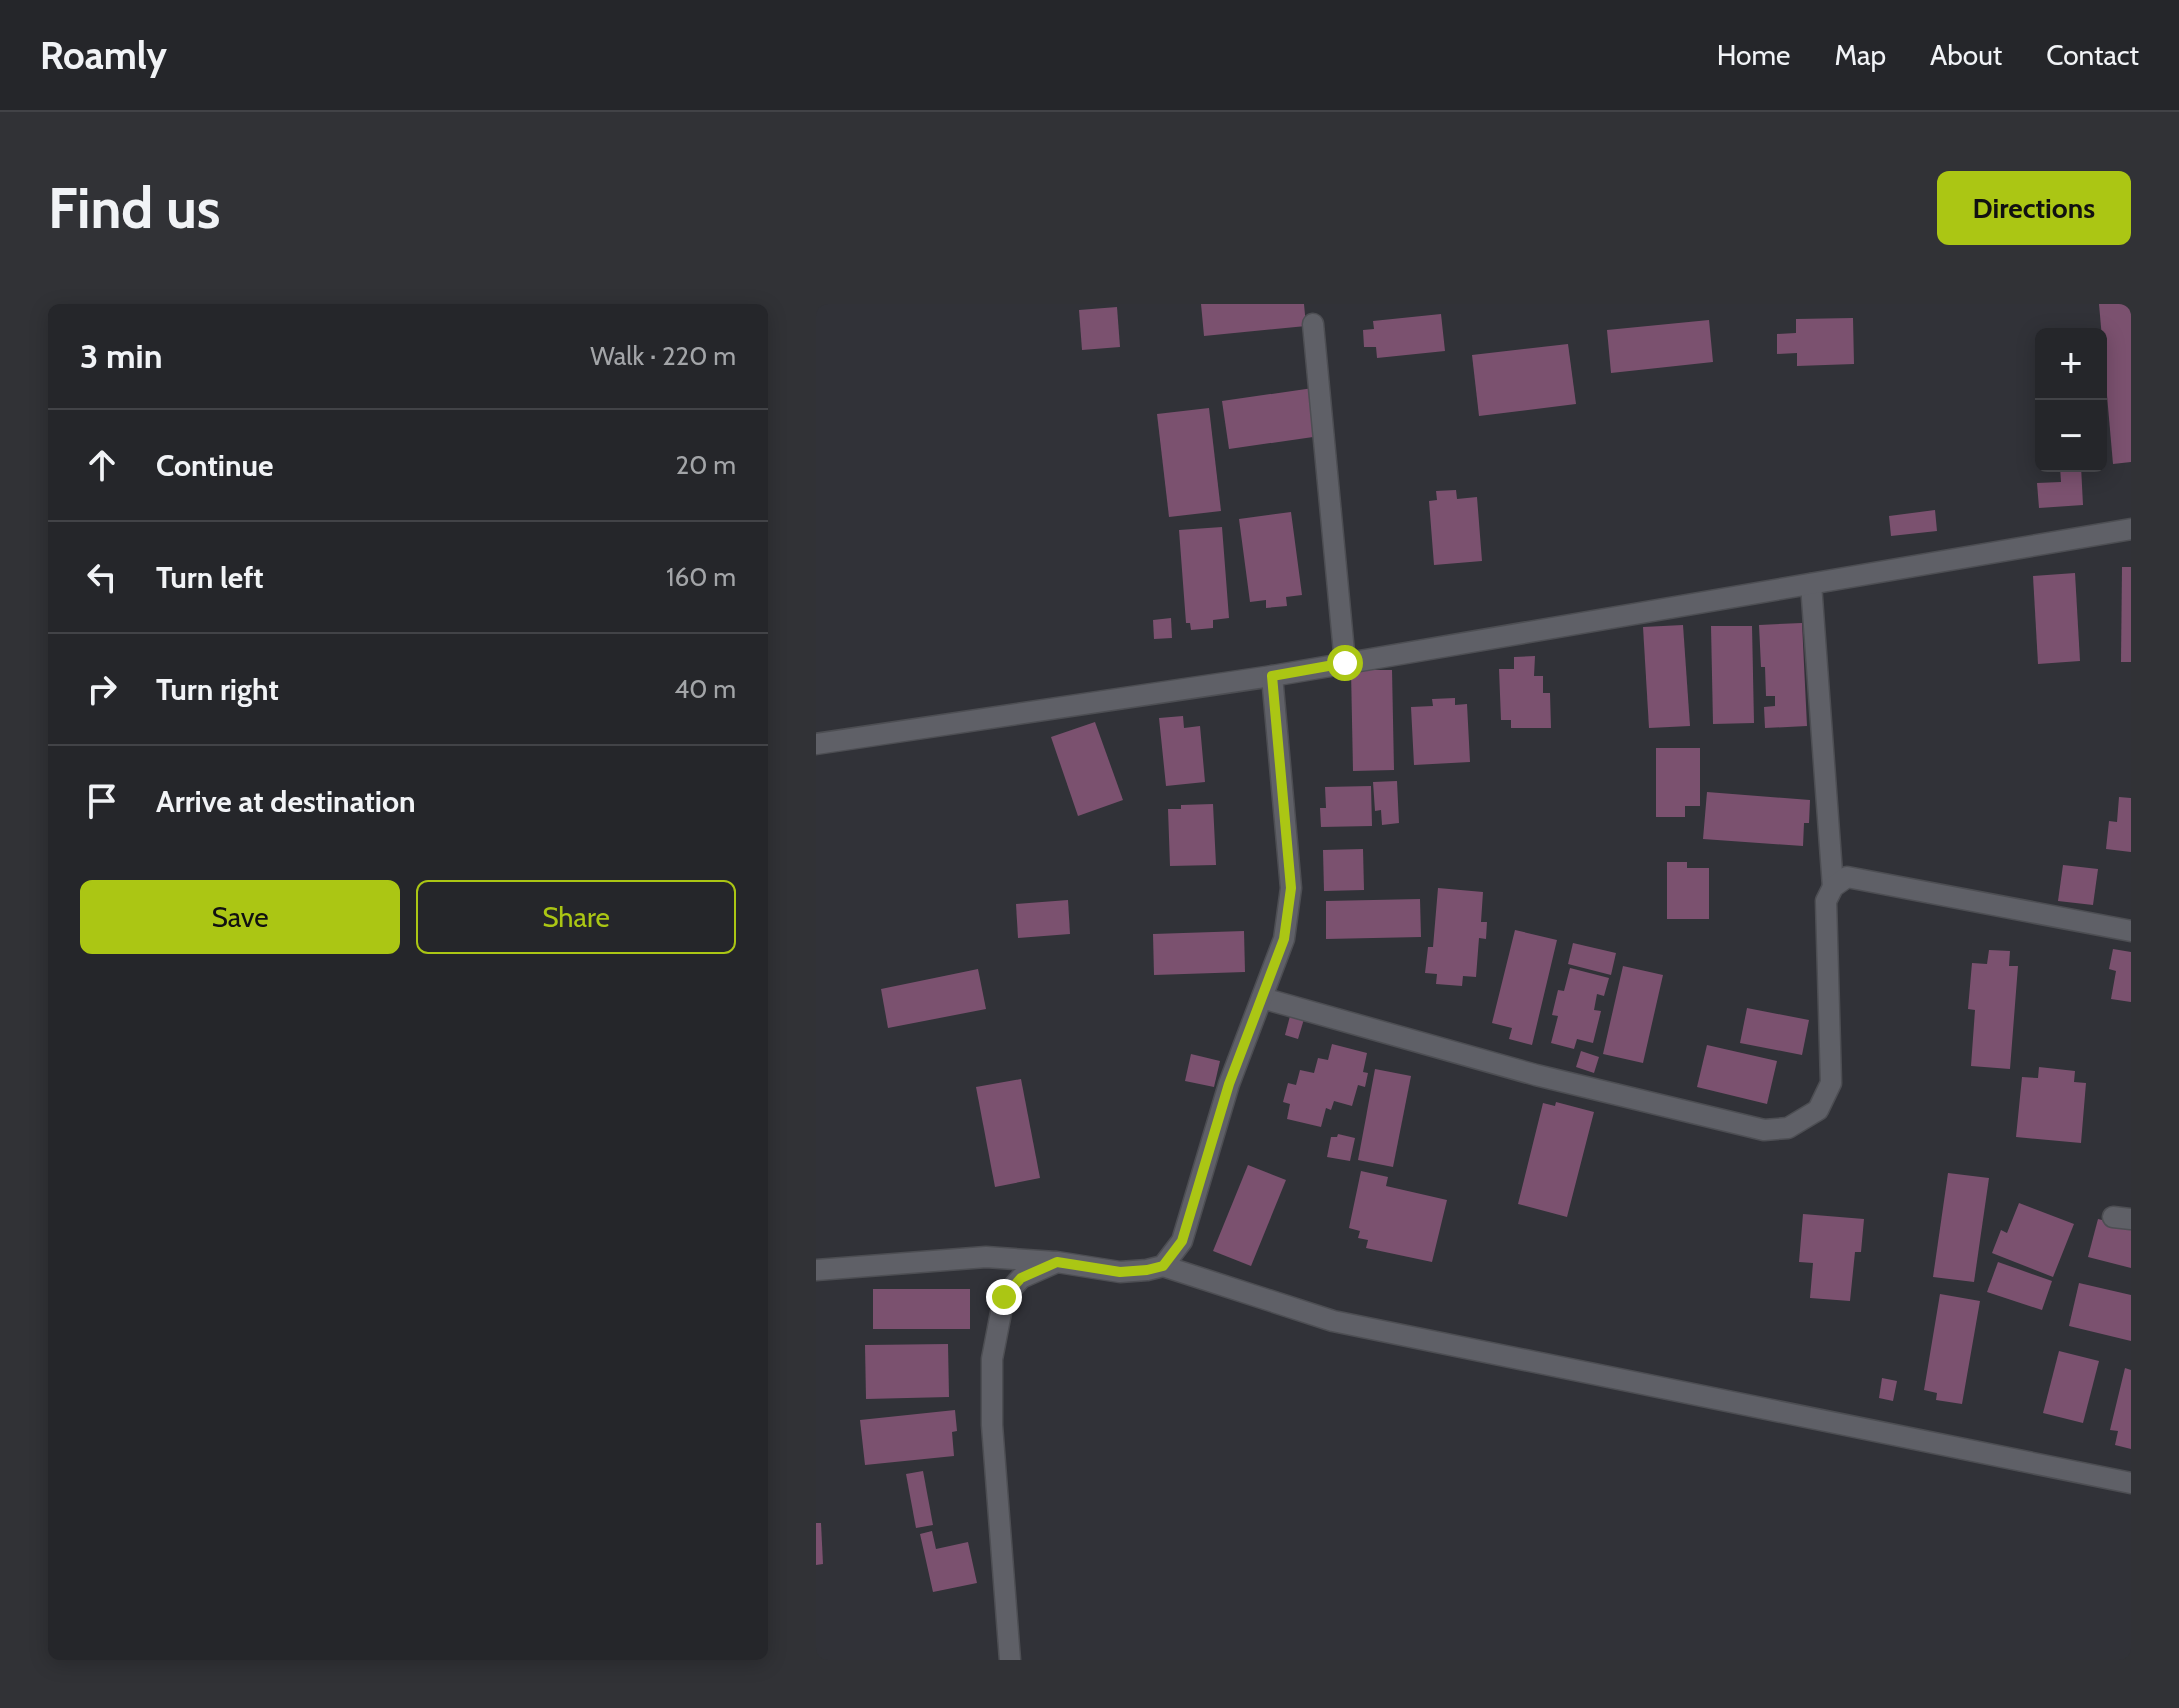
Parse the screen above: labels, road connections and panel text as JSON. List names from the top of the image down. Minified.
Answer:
{"page":{"header":"Roamly","nav":["Home","Map","About","Contact"],"buttons":["Directions",["Save","Share"]],"title":"Find us","heading":["3 min","Walk · 220 m"],"map_buttons":["+","−"],"list":[["Continue","20 m"],["Turn left","160 m"],["Turn right","40 m"],"Arrive at destination"]}}
